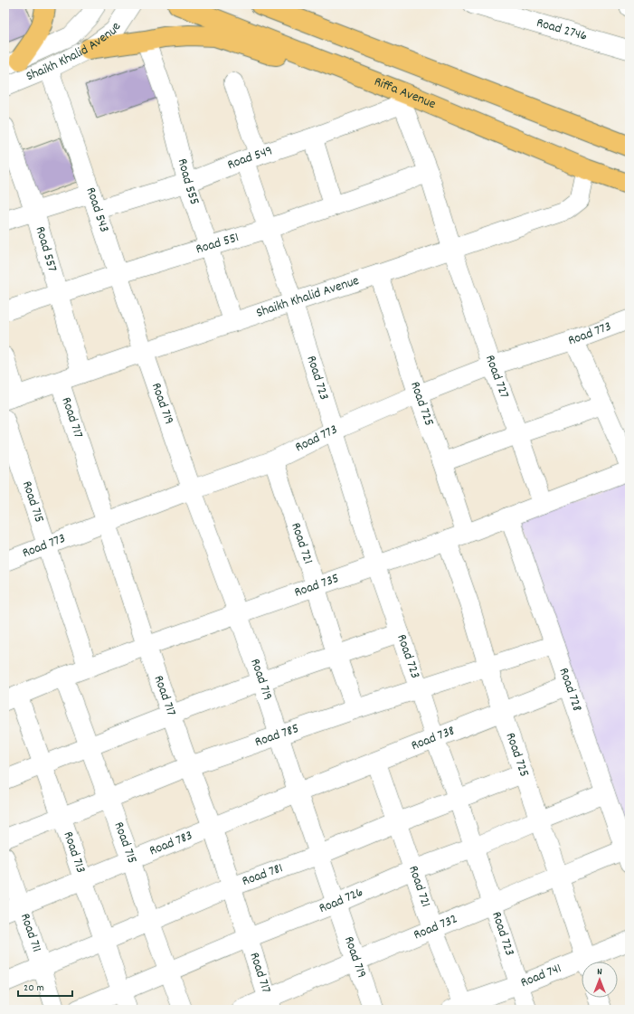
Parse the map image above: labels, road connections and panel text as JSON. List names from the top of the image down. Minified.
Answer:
{"streets":{"main road":["Riffa Avenue"],"street":["Road 2746","Shaikh Khalid Avenue","Road 549","Road 555","Road 543","Road 551","Road 557","Road 773","Road 723","Road 727","Road 719","Road 725","Road 717","Road 715","Road 721","Road 735","Road 728","Road 785","Road 738","Road 783","Road 713","Road 781","Road 726","Road 732","Road 711","Road 741"]},"crossings":[["Shaikh Khalid Avenue","Riffa Avenue"],["Shaikh Khalid Avenue","Road 555"],["Shaikh Khalid Avenue","Road 543"],["Shaikh Khalid Avenue","Road 557"],["Shaikh Khalid Avenue","Road 723"],["Shaikh Khalid Avenue","Road 727"],["Shaikh Khalid Avenue","Road 719"],["Shaikh Khalid Avenue","Road 725"],["Shaikh Khalid Avenue","Road 717"],["Road 549","Road 555"],["Road 549","Road 543"],["Road 549","Road 557"],["Road 549","Road 723"],["Road 549","Road 727"],["Road 555","Road 551"],["Road 543","Road 551"],["Road 543","Road 719"],["Road 551","Road 557"],["Road 551","Road 723"],["Road 551","Road 727"],["Road 773","Road 723"],["Road 773","Road 727"],["Road 773","Road 719"],["Road 773","Road 725"],["Road 773","Road 717"],["Road 773","Road 715"],["Road 773","Road 721"],["Road 723","Road 735"],["Road 723","Road 785"],["Road 723","Road 738"],["Road 723","Road 781"],["Road 723","Road 726"],["Road 723","Road 732"],["Road 723","Road 741"],["Road 727","Road 735"],["Road 719","Road 735"],["Road 719","Road 785"],["Road 719","Road 738"],["Road 719","Road 783"],["Road 719","Road 781"],["Road 719","Road 726"],["Road 719","Road 732"],["Road 725","Road 735"],["Road 725","Road 785"],["Road 725","Road 738"],["Road 725","Road 781"],["Road 725","Road 726"],["Road 725","Road 732"],["Road 717","Road 735"],["Road 717","Road 785"],["Road 717","Road 783"],["Road 717","Road 781"],["Road 717","Road 726"],["Road 717","Road 732"],["Road 715","Road 735"],["Road 715","Road 785"],["Road 715","Road 783"],["Road 715","Road 781"],["Road 715","Road 726"],["Road 721","Road 735"],["Road 721","Road 785"],["Road 721","Road 738"],["Road 721","Road 781"],["Road 721","Road 726"],["Road 721","Road 732"],["Road 721","Road 741"],["Road 735","Road 728"],["Road 735","Road 713"],["Road 728","Road 785"],["Road 728","Road 738"],["Road 728","Road 726"],["Road 728","Road 732"],["Road 785","Road 713"],["Road 738","Road 783"],["Road 783","Road 713"],["Road 783","Road 711"],["Road 713","Road 781"],["Road 713","Road 726"],["Road 781","Road 711"]],"scale_bar":"20 m","north":"top"}
